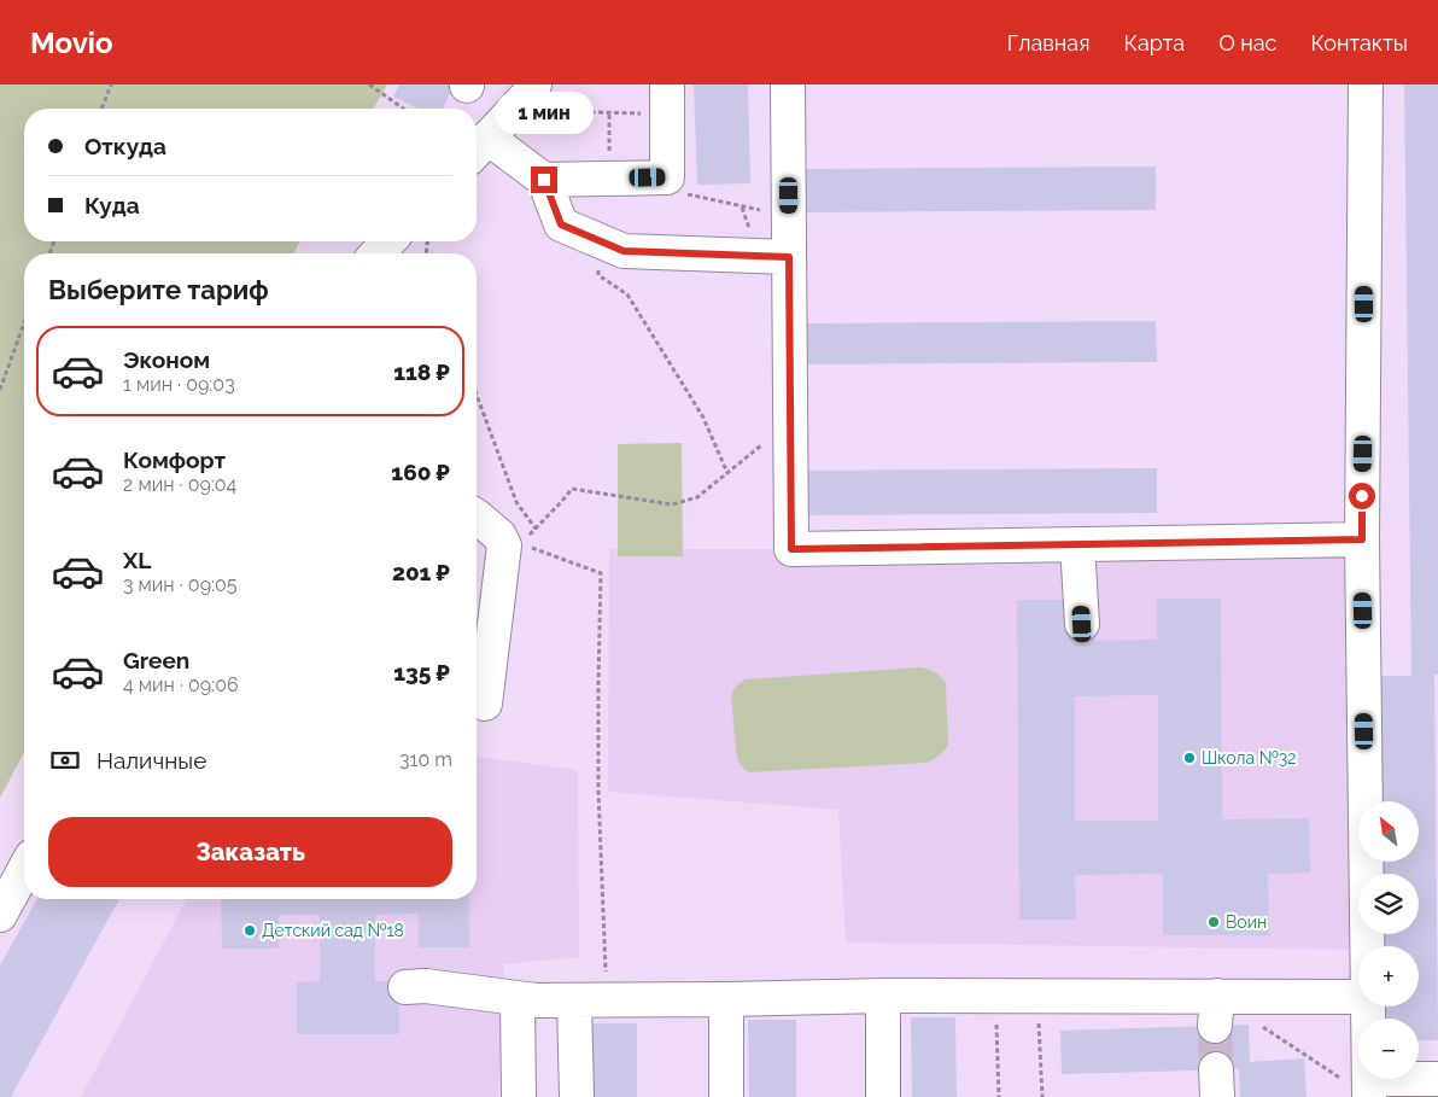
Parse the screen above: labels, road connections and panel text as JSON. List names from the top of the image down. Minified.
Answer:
{"places":["Школа №32","Воин","Детский сад №18"],"north":"top left","page":{"header":"Movio","nav":["Главная","Карта","О нас","Контакты"],"bubble":"1 мин","banner":["Откуда","Куда"],"heading":"Выберите тариф","list":[{"name":"Эконом","note":"1 мин · 09:03","value":"118 ₽"},{"name":"Комфорт","note":"2 мин · 09:04","value":"160 ₽"},{"name":"XL","note":"3 мин · 09:05","value":"201 ₽"},{"name":"Green","note":"4 мин · 09:06","value":"135 ₽"}],"pay":["Наличные","310 m"],"map_buttons":["+","−"],"buttons":"Заказать"}}
